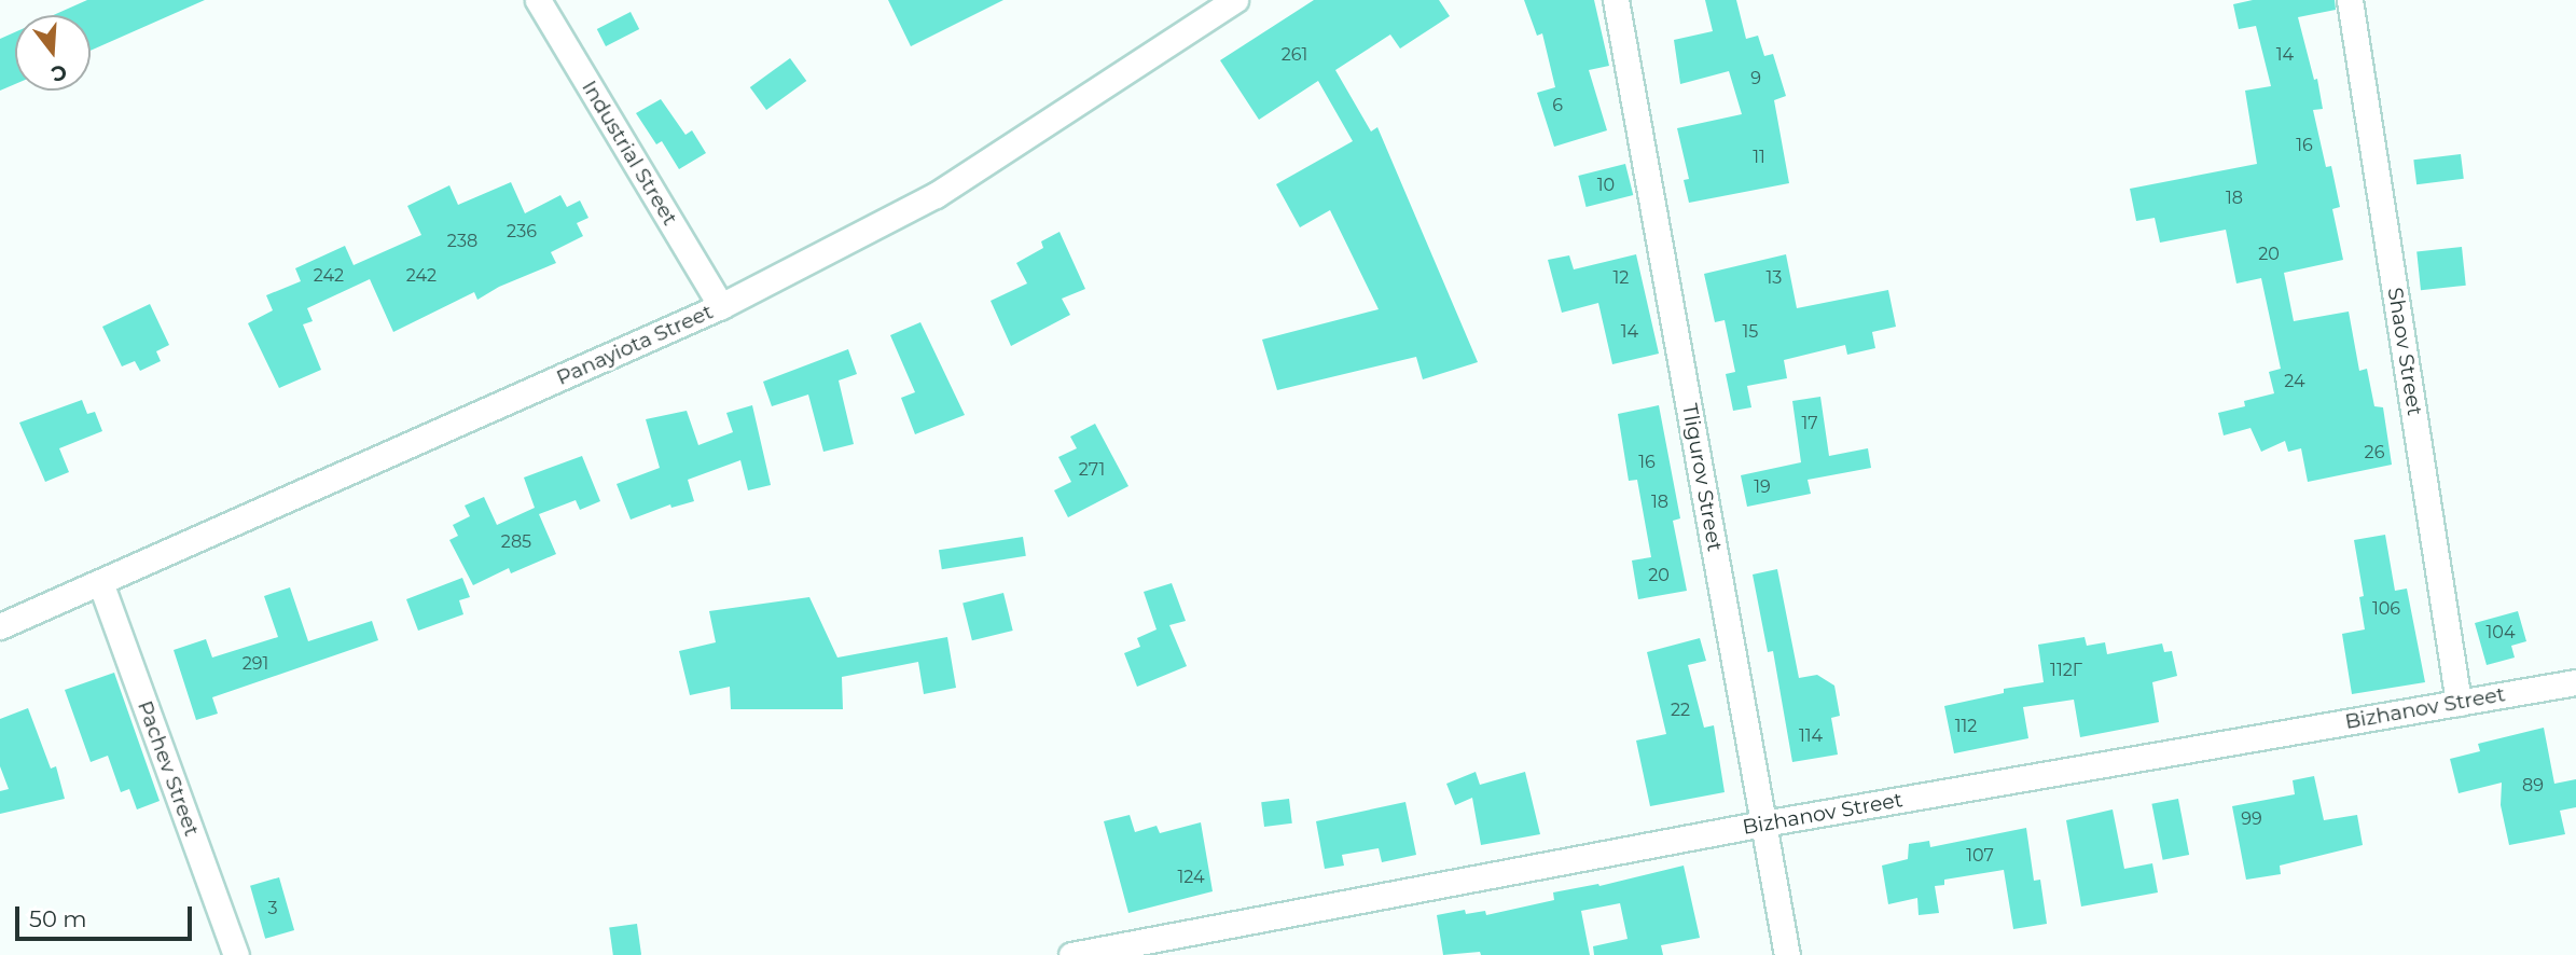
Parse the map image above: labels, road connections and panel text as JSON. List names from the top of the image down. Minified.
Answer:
{"streets":{"street":["Industrial Street","Panayiota Street","Shaov Street","Tligurov Street","Bizhanov Street","Pachev Street"]},"crossings":[["Industrial Street","Panayiota Street"],["Panayiota Street","Pachev Street"],["Shaov Street","Bizhanov Street"],["Tligurov Street","Bizhanov Street"]],"house_numbers":["261","14","9","6","16","11","10","18","236","238","20","242","242","12","13","14","15","24","17","26","16","271","19","18","285","20","106","104","291","112Г","22","112","114","89","99","107","124","3"],"scale_bar":"50 m","north":"bottom"}
